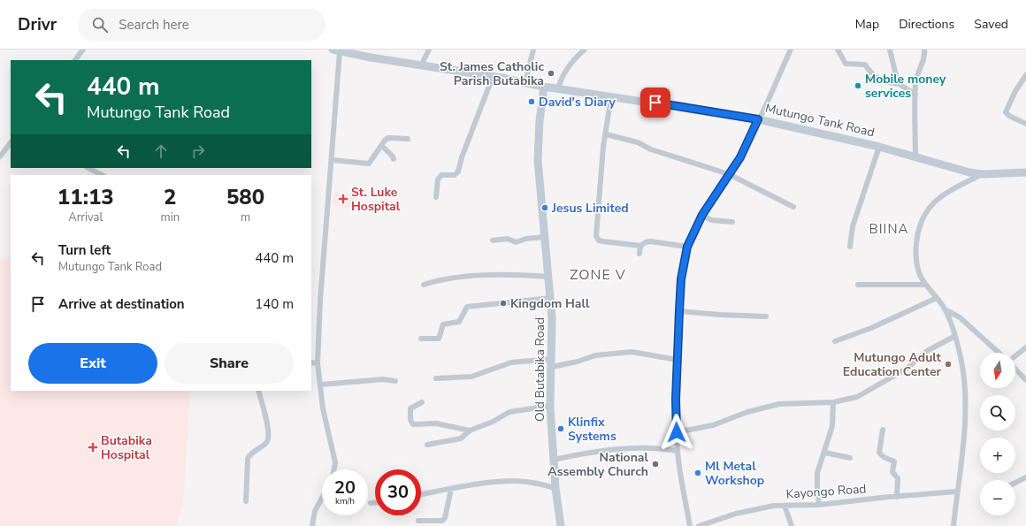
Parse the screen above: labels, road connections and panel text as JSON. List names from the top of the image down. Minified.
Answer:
{"streets":{"main road":["Mutungo Tank Road","Old Butabika Road"],"street":["Kayongo Road"]},"crossings":[["Mutungo Tank Road","Old Butabika Road"]],"districts":["BIINA","ZONE V"],"places":{"other":["St. James Catholic Parish Butabika","Mobile money services","David's Diary","Jesus Limited","Kingdom Hall","Mutungo Adult Education Center","Klinfix Systems","National Assembly Church","Ml Metal Workshop"],"health":["St. Luke Hospital","Butabika Hospital"]},"north":"bottom","page":{"header":"Drivr","search":"Search here","nav":["Map","Directions","Saved"],"turn":["440 m","Mutungo Tank Road"],"eta":["11:13","Arrival","2","min","580","m"],"list":[{"name":"Turn left","note":"Mutungo Tank Road","value":"440 m"},{"name":"Arrive at destination","value":"140 m"}],"buttons":["Exit","Share"],"map_buttons":["+","−"],"speed":"20 km/h","limit":"30"}}
